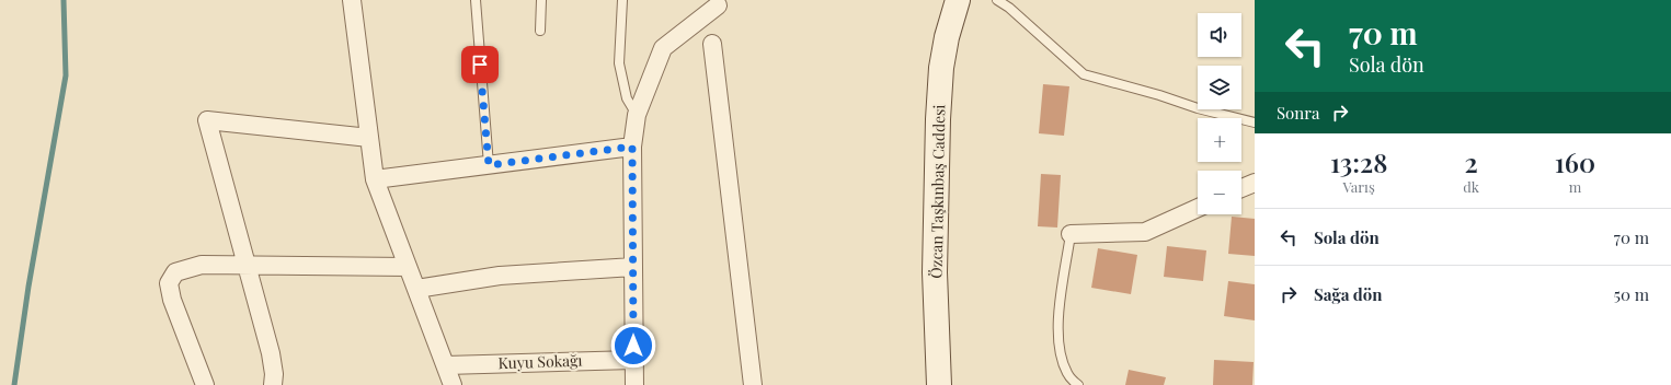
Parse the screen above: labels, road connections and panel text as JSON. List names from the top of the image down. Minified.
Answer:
{"streets":{"street":["Özcan Taşkınbaş Caddesi","Kuyu Sokağı"]},"page":{"turn":["70 m","Sola dön"],"map_buttons":["+","−"],"then":"Sonra","eta":["13:28","Varış","2","dk","160","m"],"list":[{"name":"Sola dön","value":"70 m"},{"name":"Sağa dön","value":"50 m"}]}}
